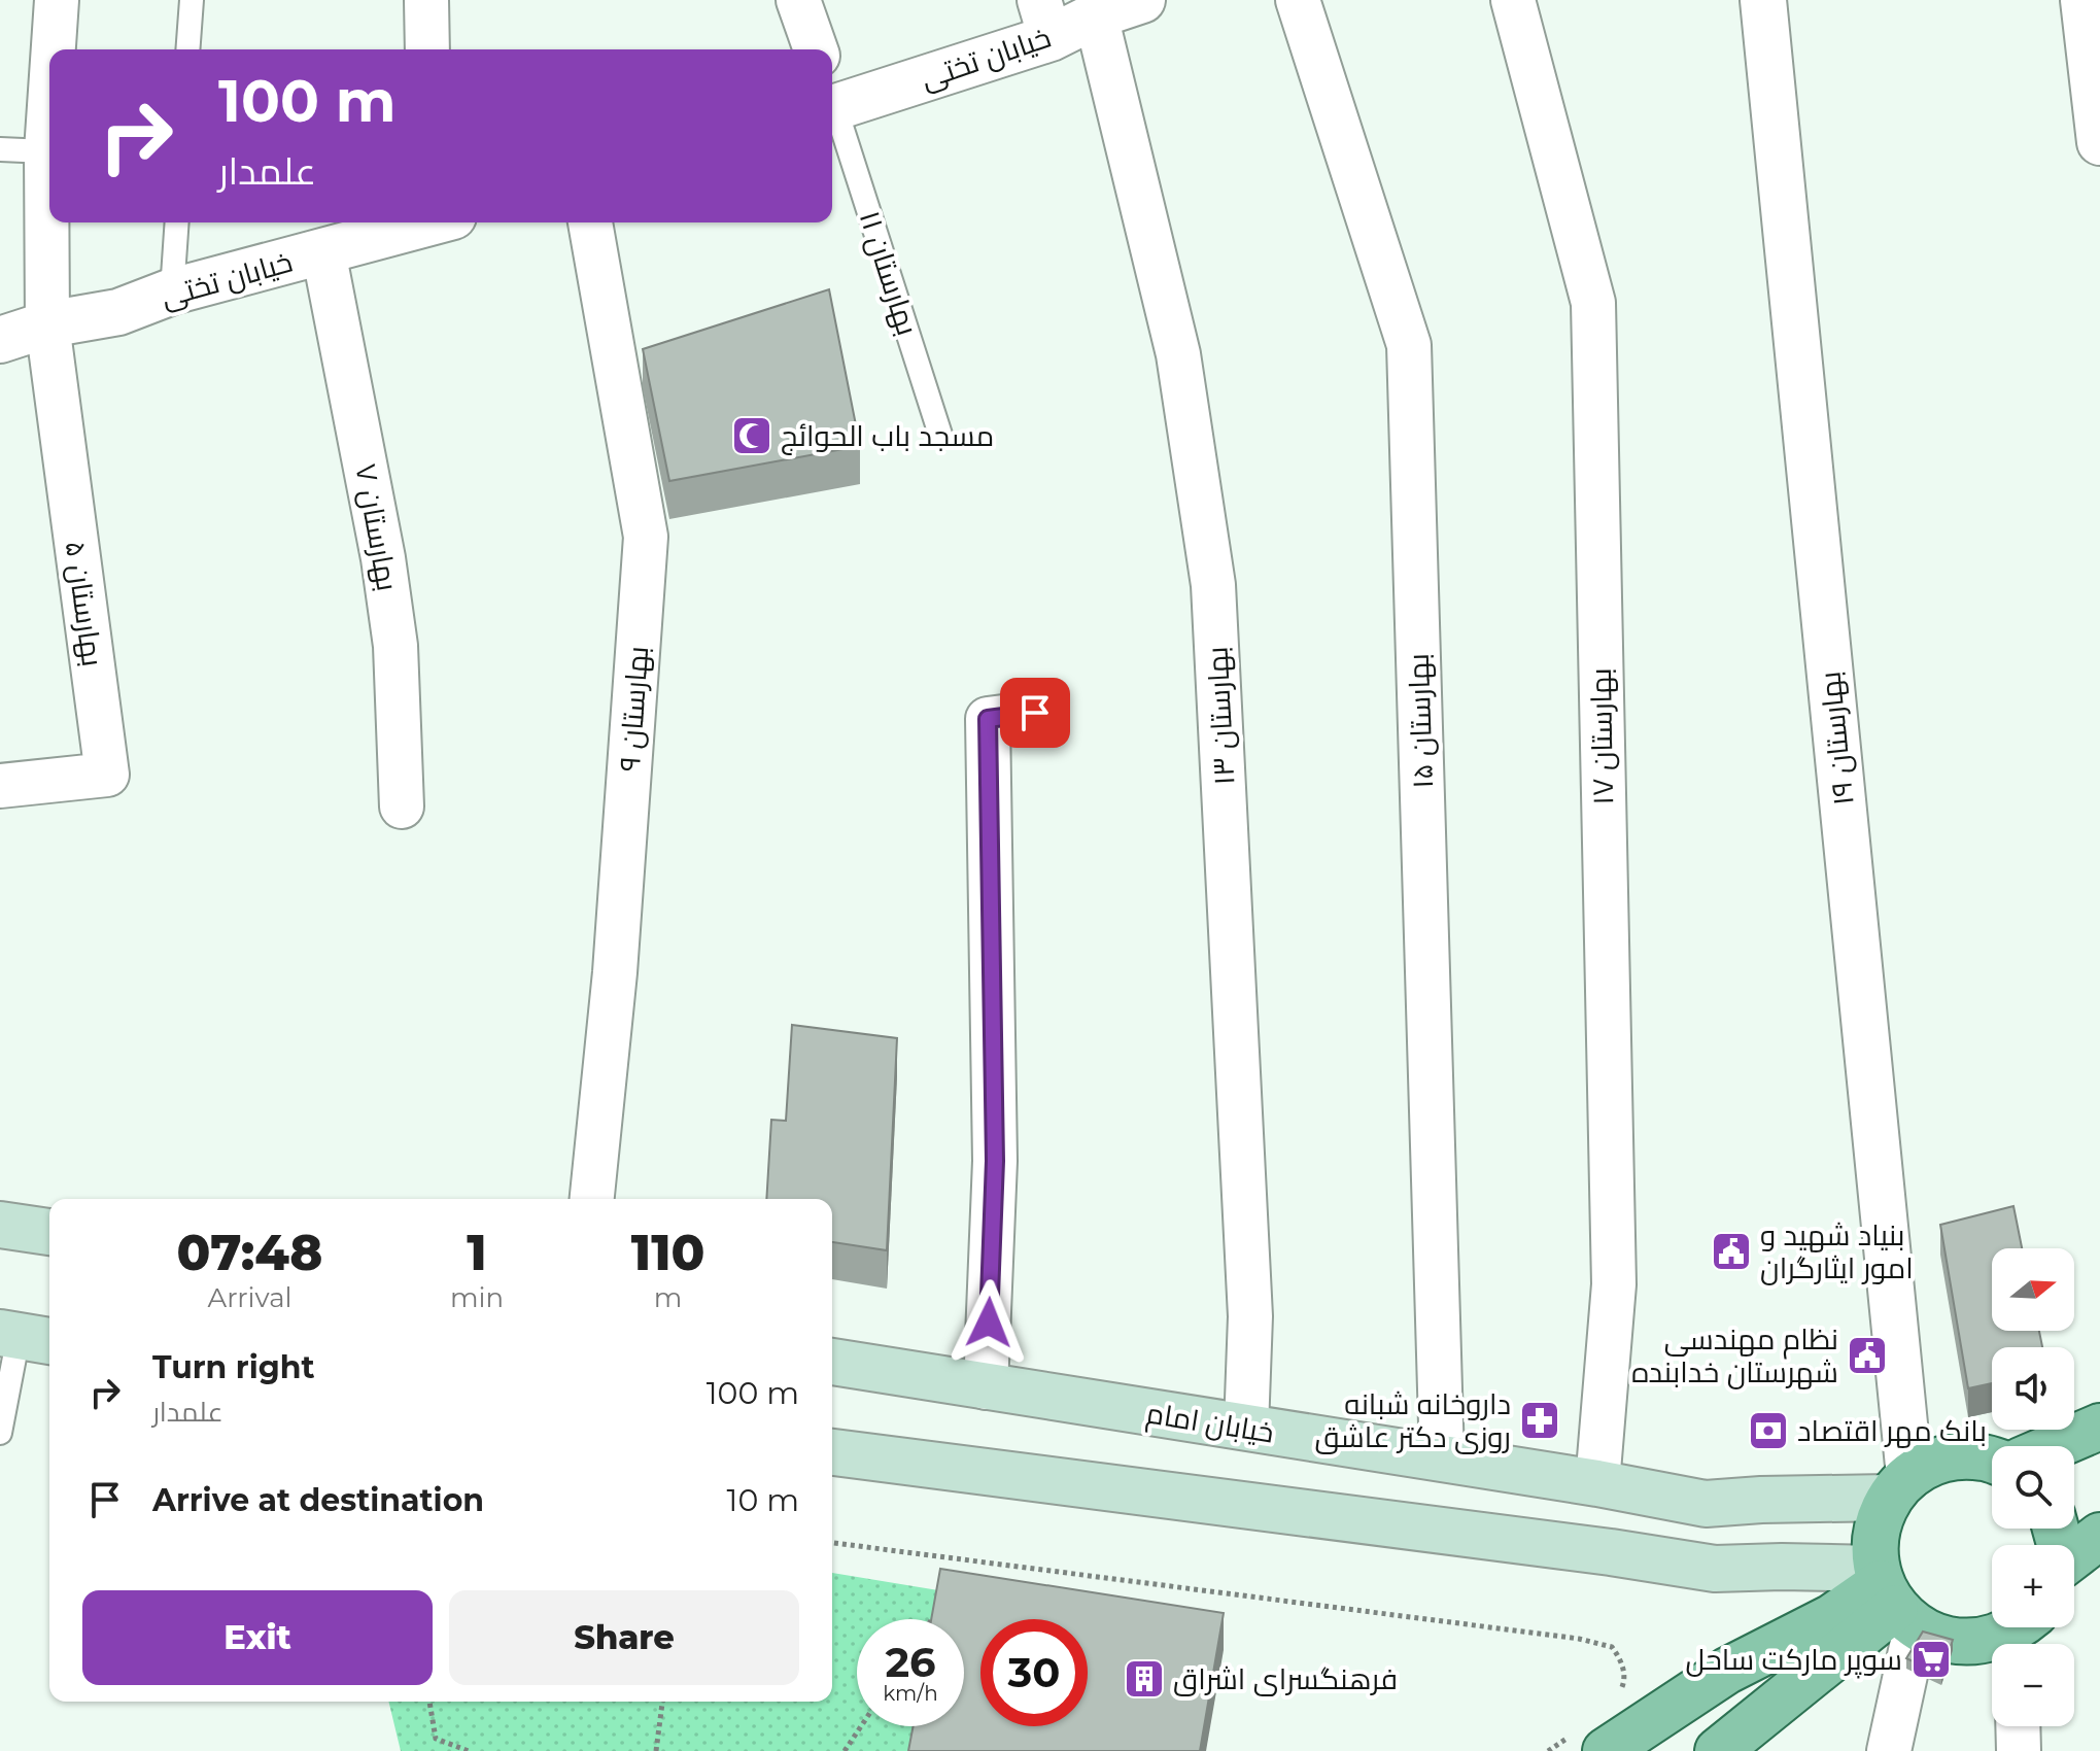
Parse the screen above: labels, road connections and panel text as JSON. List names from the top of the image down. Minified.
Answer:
{"streets":{"main road":["خیابان امام"],"street":["خیابان تختی","بهارستان ۷","بهارستان ۵","بهارستان ۹","بهارستان ۱۳","بهارستان ۱۵","بهارستان ۱۷","بهارستان ۱۹"],"lane":["بهارستان ۱۱"]},"crossings":[["خیابان تختی","بهارستان ۷"],["خیابان تختی","بهارستان ۵"],["خیابان تختی","بهارستان ۱۳"],["بهارستان ۱۳","خیابان امام"],["بهارستان ۱۵","خیابان امام"],["بهارستان ۱۷","خیابان امام"],["بهارستان ۱۹","خیابان امام"]],"places":{"mosque":["مسجد باب الحوائج"],"public building":["بنیاد شهید و امور ایثارگران","نظام مهندسی شهرستان خدابنده"],"pharmacy":["داروخانه شبانه روزی دکتر عاشق"],"bank":["بانک مهر اقتصاد"],"supermarket":["سوپر مارکت ساحل"],"building":["فرهنگسرای اشراق"]},"north":"right","page":{"turn":["100 m","علمدار"],"eta":["07:48","Arrival","1","min","110","m"],"map_buttons":["+","−"],"list":[{"name":"Turn right","note":"علمدار","value":"100 m"},{"name":"Arrive at destination","value":"10 m"}],"buttons":["Exit","Share"],"speed":"26 km/h","limit":"30"}}
